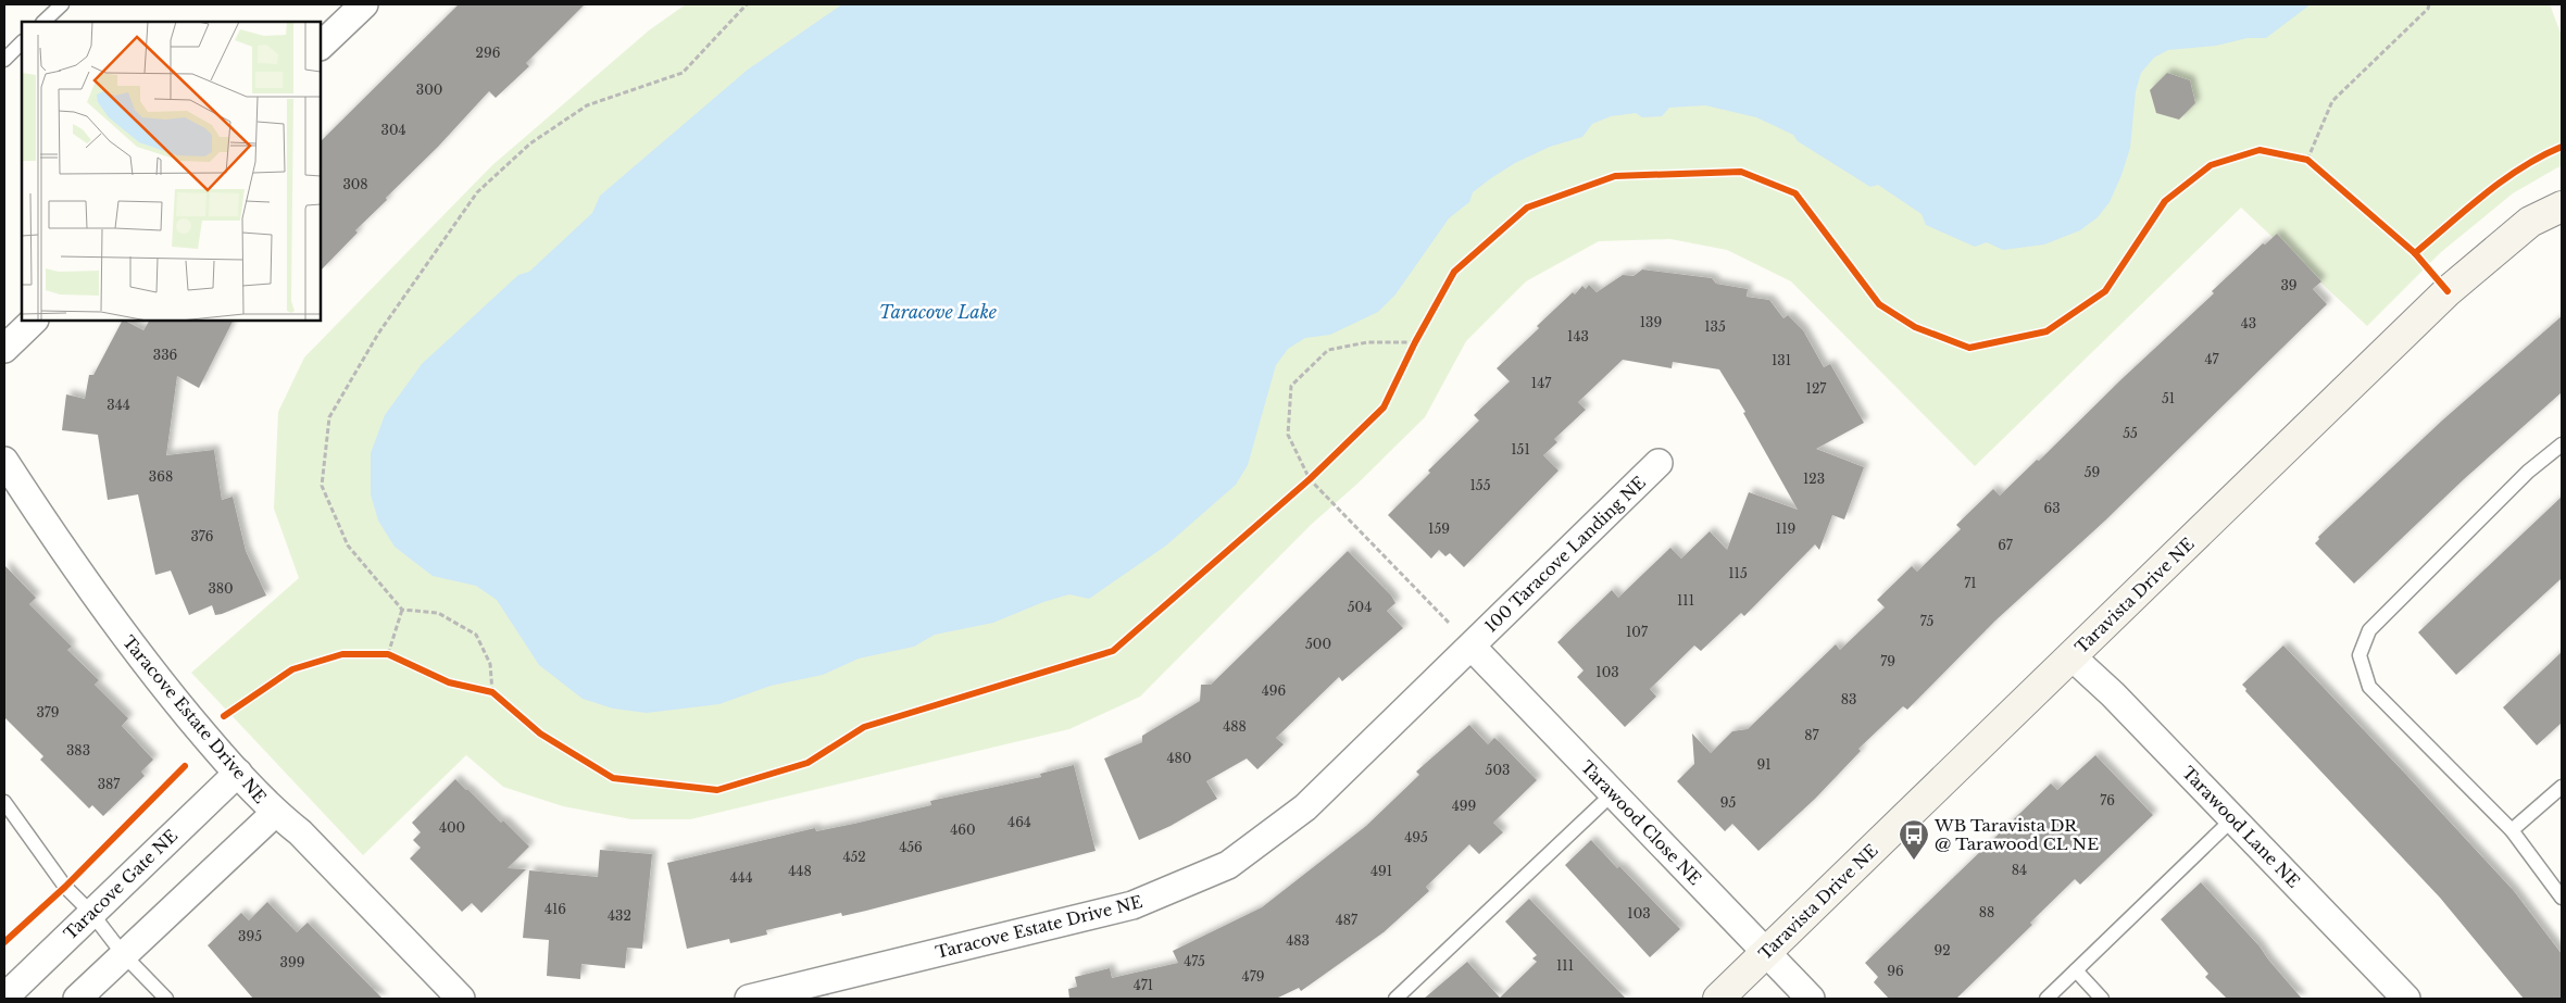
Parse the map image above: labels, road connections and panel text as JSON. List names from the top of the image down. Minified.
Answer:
{"streets":{"street":["100 Taracove Landing NE","Taravista Drive NE","Taracove Estate Drive NE","Tarawood Close NE","Tarawood Lane NE","Taracove Gate NE"]},"crossings":[["100 Taracove Landing NE","Taracove Estate Drive NE"],["100 Taracove Landing NE","Tarawood Close NE"],["Taravista Drive NE","Tarawood Close NE"],["Taravista Drive NE","Tarawood Lane NE"],["Taracove Estate Drive NE","Tarawood Close NE"],["Taracove Estate Drive NE","Taracove Gate NE"]],"water":["Taracove Lake"],"places":{"bus stop":["WB Taravista DR @ Tarawood CL NE"]},"house_numbers":["296","300","304","308","39","139","43","135","143","336","47","131","147","127","51","344","55","151","59","368","123","155","63","159","119","376","67","115","71","380","111","504","75","107","500","79","103","496","83","379","488","87","383","480","91","503","387","76","95","499","464","400","460","495","456","452","84","448","491","444","416","88","103","432","487","395","483","92","475","399","111","96","479","471"]}
